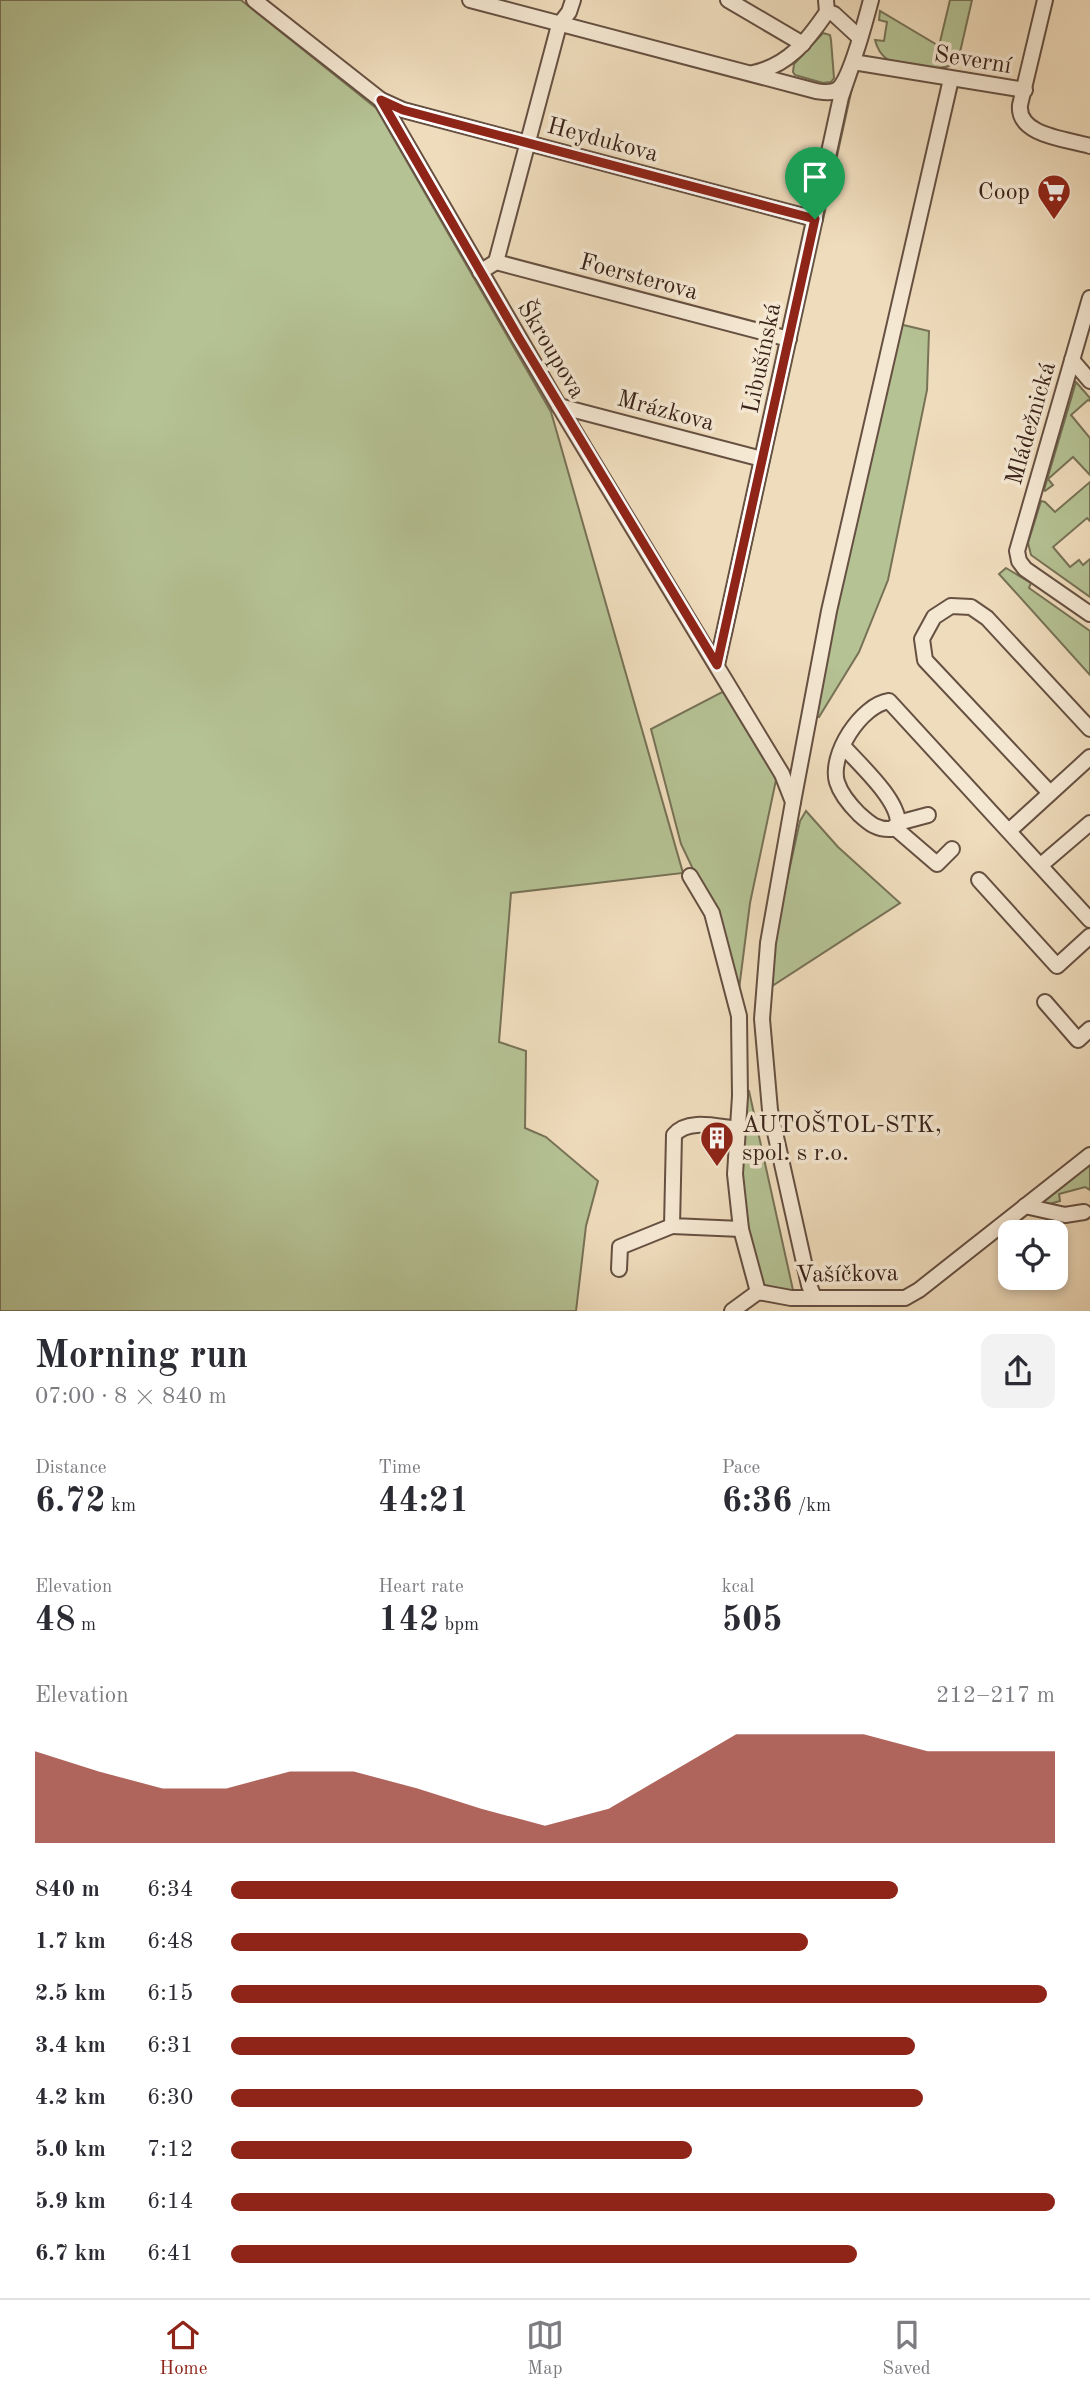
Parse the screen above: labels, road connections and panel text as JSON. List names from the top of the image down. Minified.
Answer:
{"streets":{"street":["Severní","Heydukova","Foersterova","Škroupova","Libušínská","Mrázkova","Mládežnická","Vašíčkova"]},"crossings":[["Severní","Libušínská"],["Heydukova","Škroupova"],["Heydukova","Libušínská"],["Foersterova","Libušínská"],["Škroupova","Libušínská"],["Škroupova","Mrázkova"],["Libušínská","Mrázkova"]],"places":{"supermarket":["Coop"],"building":["AUTOŠTOL-STK, spol. s r.o."]},"page":{"heading":["Morning run","07:00 · 8 × 840 m"],"stats":[["Distance","6.72 km"],["Time","44:21"],["Pace","6:36 /km"],["Elevation","48 m"],["Heart rate","142 bpm"],["kcal","505"]],"chart":["Elevation","212–217 m"],"list":[{"name":"840 m","note":"6:34"},{"name":"1.7 km","note":"6:48"},{"name":"2.5 km","note":"6:15"},{"name":"3.4 km","note":"6:31"},{"name":"4.2 km","note":"6:30"},{"name":"5.0 km","note":"7:12"},{"name":"5.9 km","note":"6:14"},{"name":"6.7 km","note":"6:41"}],"tabs":["Home","Map","Saved"]}}
